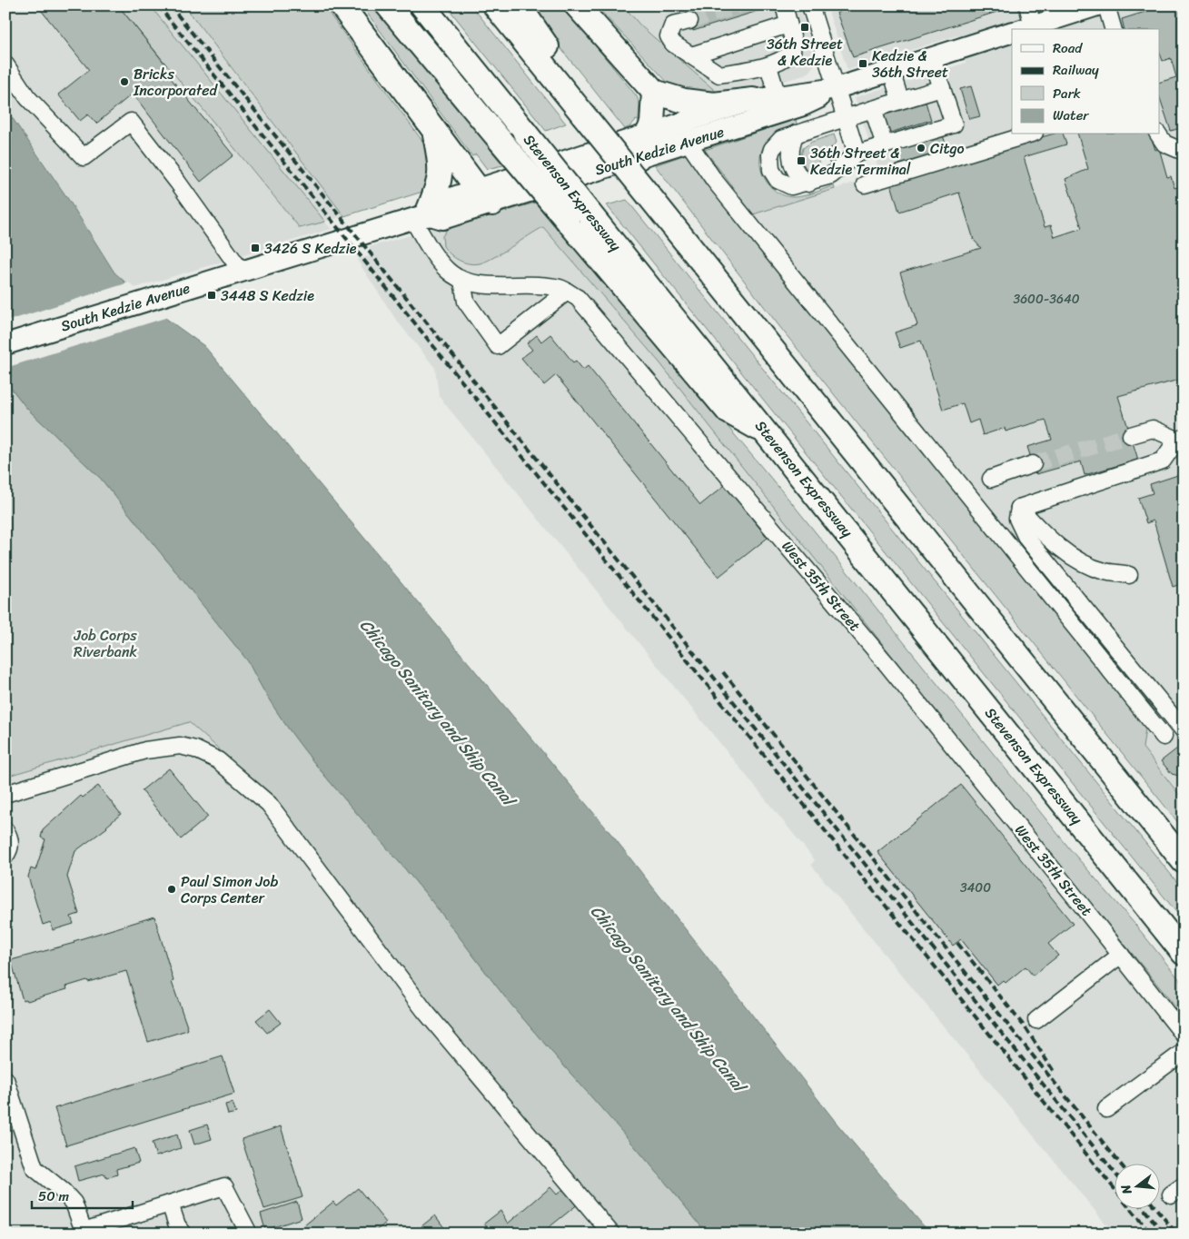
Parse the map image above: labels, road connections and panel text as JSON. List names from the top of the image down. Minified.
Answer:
{"streets":{"highway":["Stevenson Expressway"],"main road":["South Kedzie Avenue"],"street":["West 35th Street"]},"crossings":[["South Kedzie Avenue","West 35th Street"]],"water":["Chicago Sanitary and Ship Canal"],"parks":["Job Corps Riverbank"],"places":{"transit":["36th Street & Kedzie","Kedzie & 36th Street","36th Street & Kedzie Terminal","3426 S Kedzie","3448 S Kedzie"],"other":["Bricks Incorporated","Citgo","Paul Simon Job Corps Center"]},"house_numbers":["3600-3640","3400"],"legend":["Road","Railway","Park","Water"],"scale_bar":"50 m","north":"left"}
